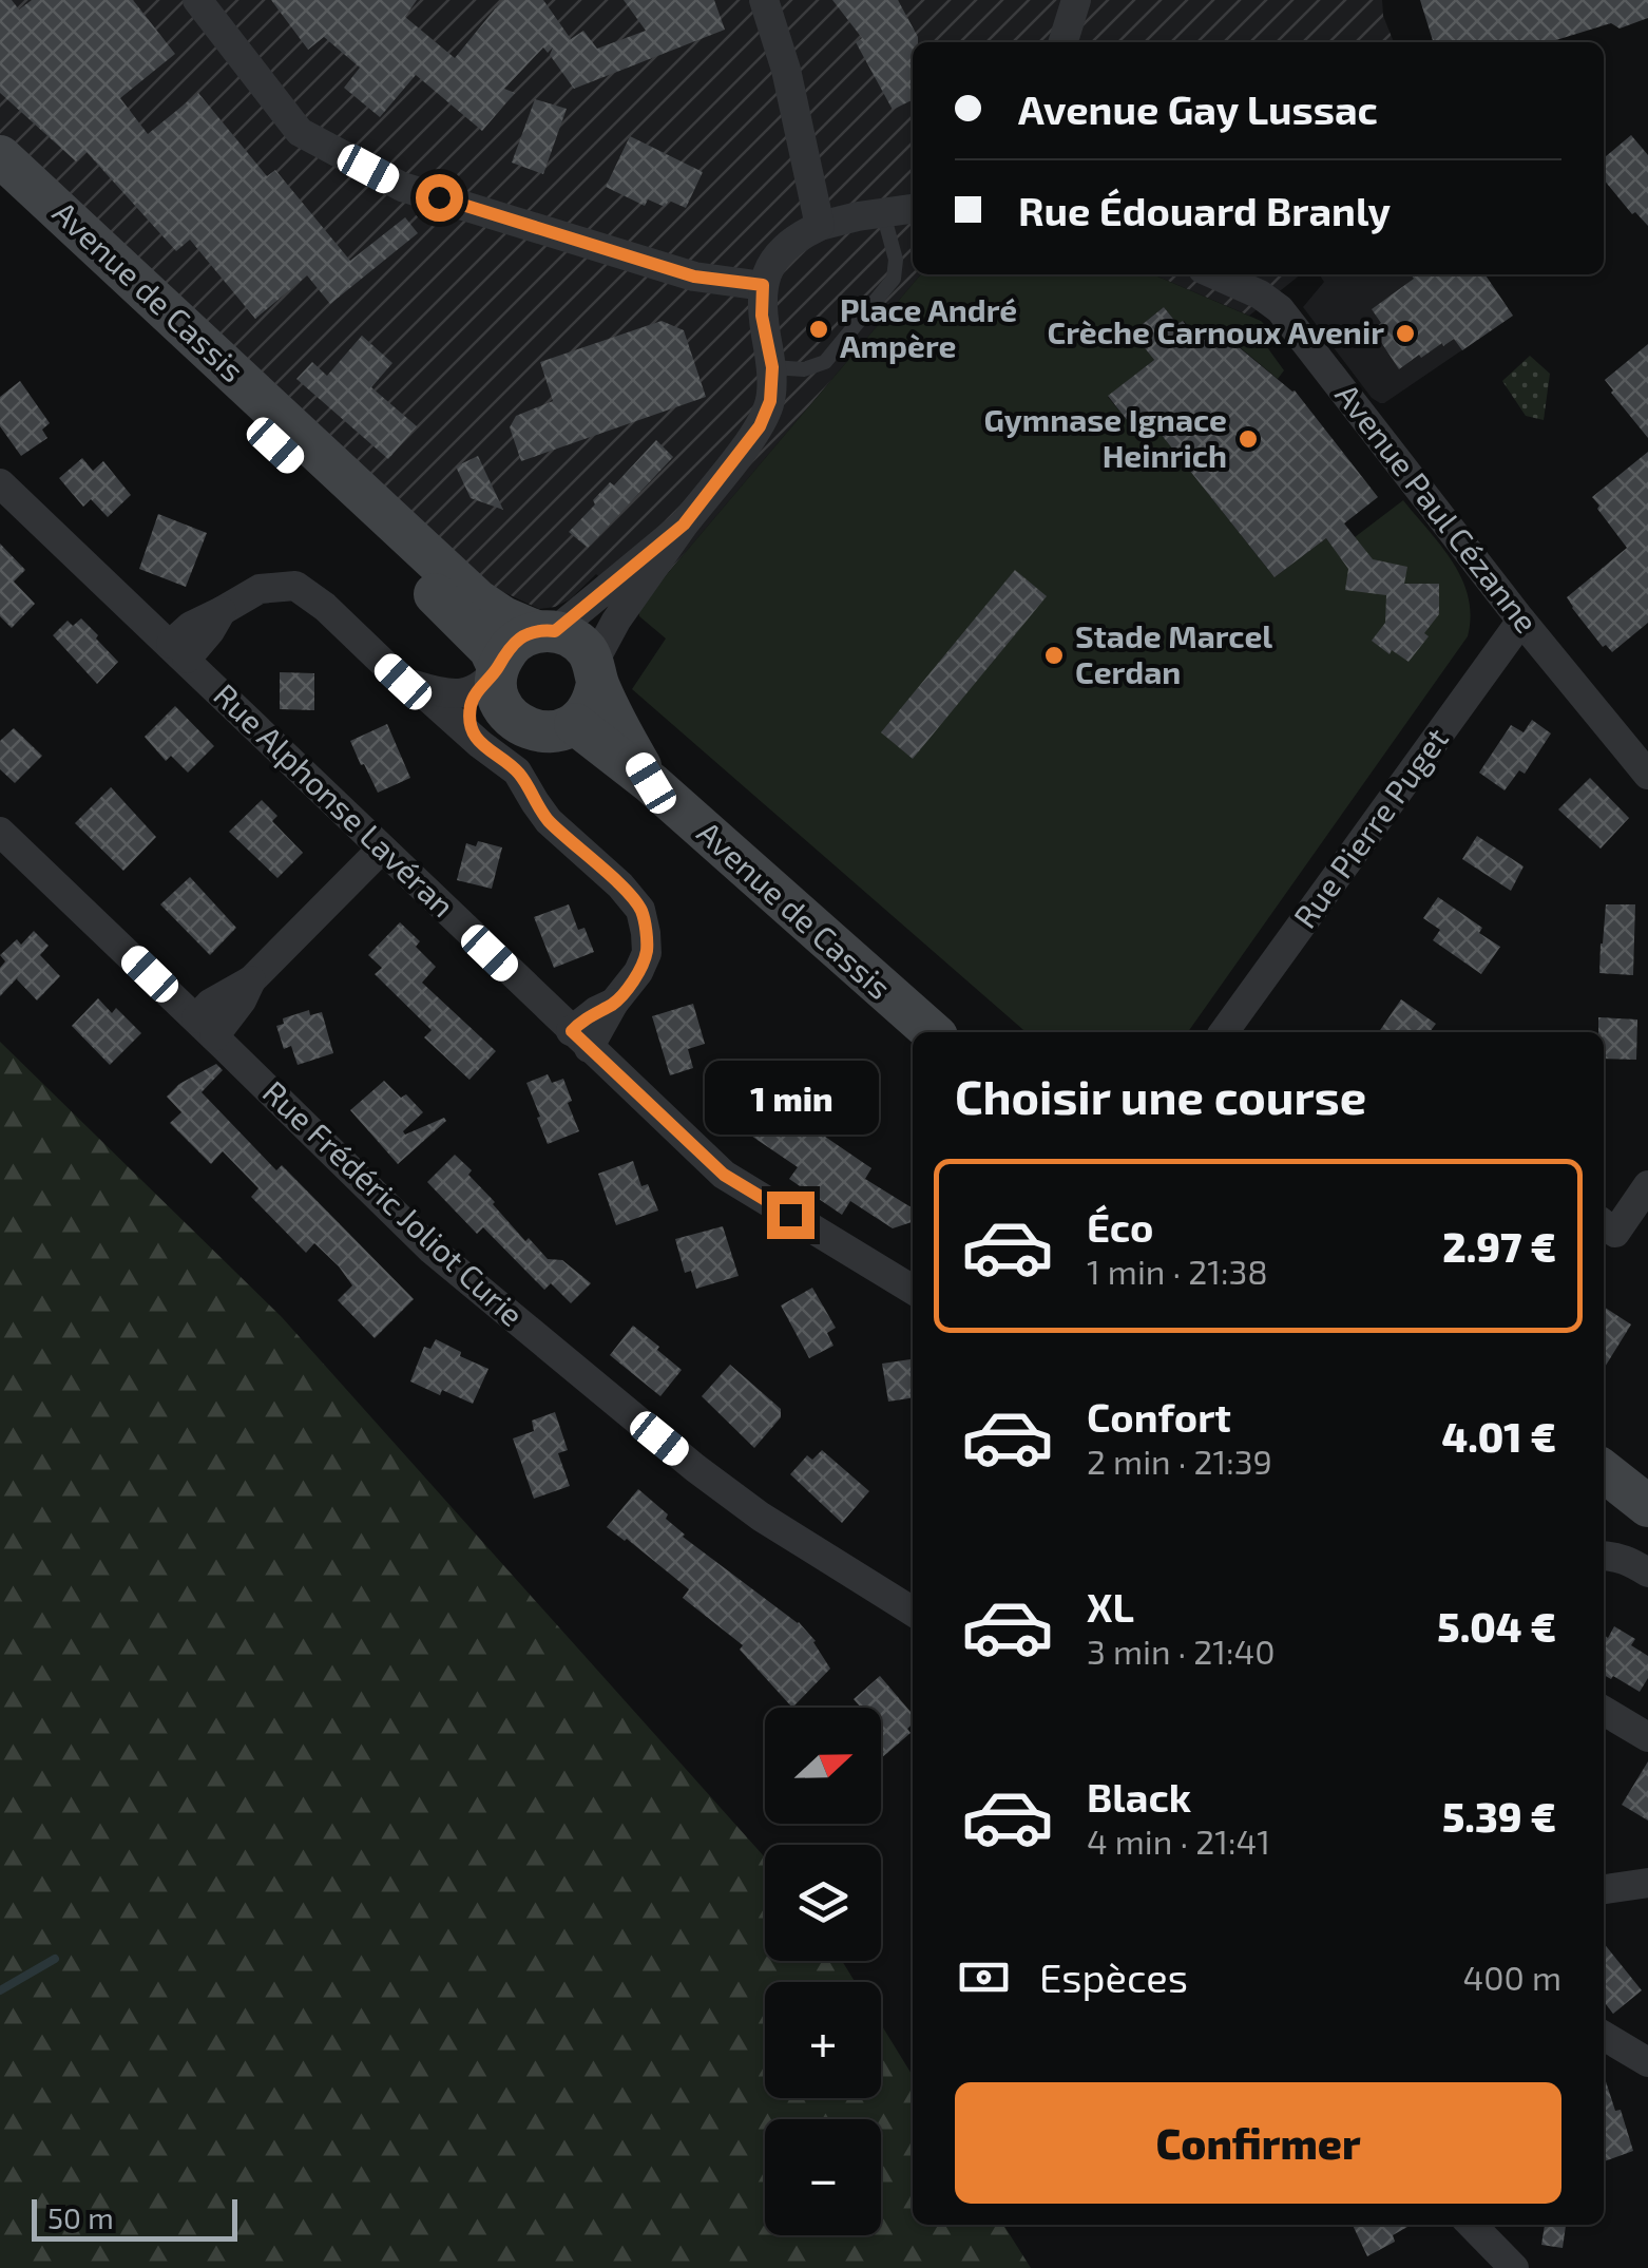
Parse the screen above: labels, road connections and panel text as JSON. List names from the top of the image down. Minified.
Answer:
{"streets":{"main road":["Avenue de Cassis"],"street":["Avenue Paul Cézanne","Rue Alphonse Lavéran","Rue Pierre Puget","Rue Frédéric Joliot Curie"]},"crossings":[["Avenue Paul Cézanne","Rue Pierre Puget"]],"places":["Place André Ampère","Crèche Carnoux Avenir","Gymnase Ignace Heinrich","Stade Marcel Cerdan"],"scale_bar":"50 m","north":"right","page":{"banner":["Avenue Gay Lussac","Rue Édouard Branly"],"heading":"Choisir une course","bubble":"1 min","list":[{"name":"Éco","note":"1 min · 21:38","value":"2.97 €"},{"name":"Confort","note":"2 min · 21:39","value":"4.01 €"},{"name":"XL","note":"3 min · 21:40","value":"5.04 €"},{"name":"Black","note":"4 min · 21:41","value":"5.39 €"}],"map_buttons":["+","−"],"pay":["Espèces","400 m"],"buttons":"Confirmer","scale":"50 m"}}
